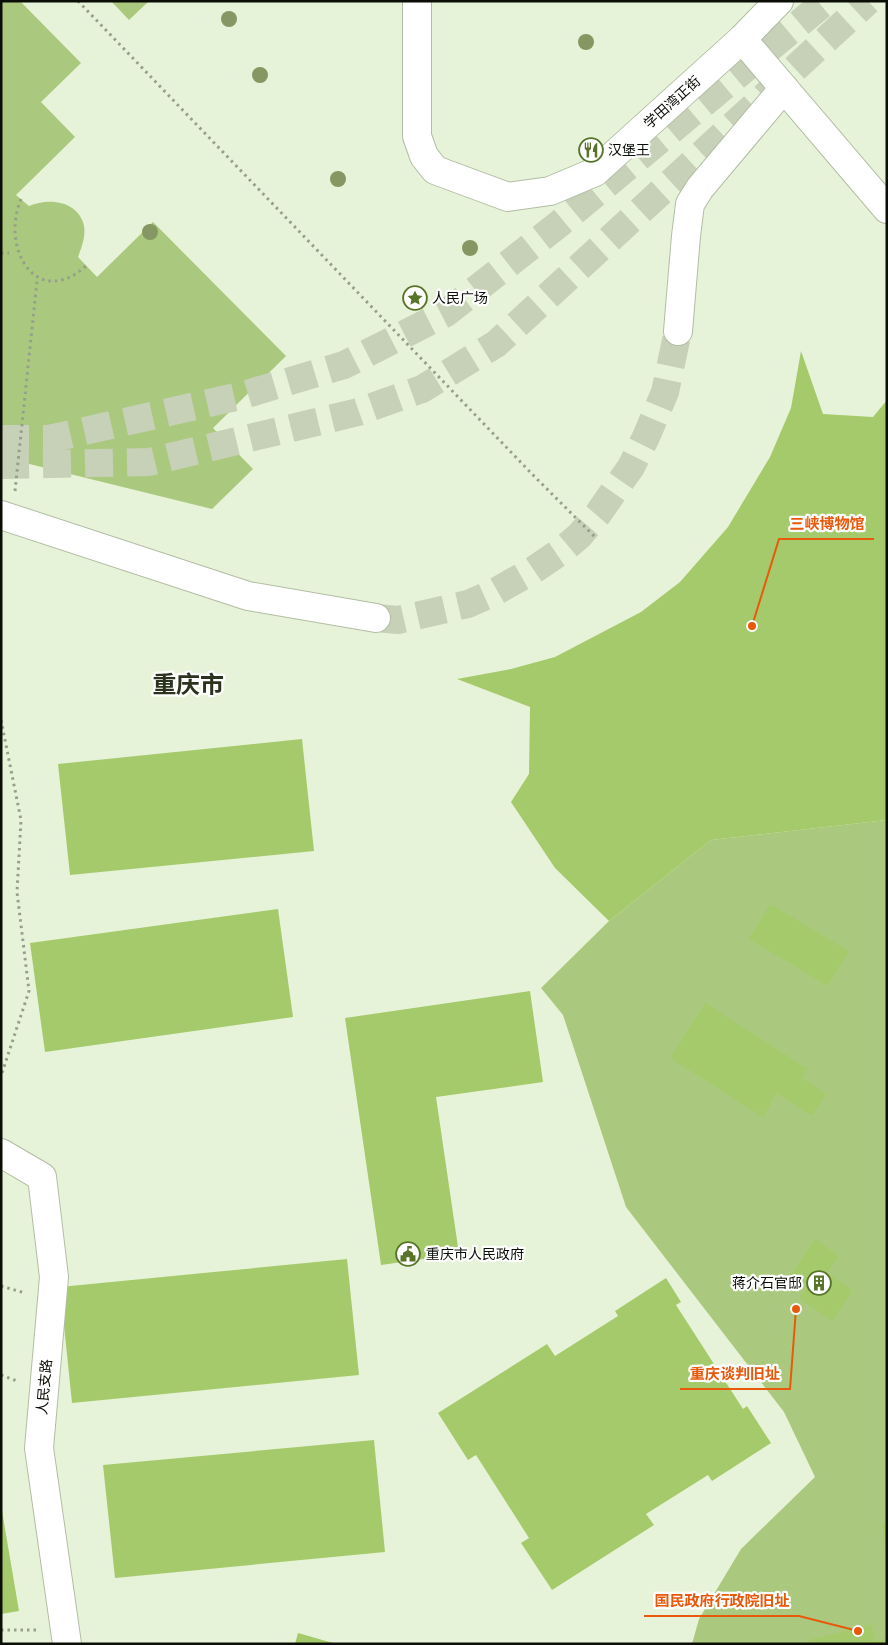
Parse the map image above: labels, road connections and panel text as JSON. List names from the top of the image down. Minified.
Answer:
{"streets":{"street":["学田湾正街","人民支路"]},"districts":["重庆市"],"places":{"restaurant":["汉堡王"],"place":["人民广场"],"other":["三峡博物馆","重庆谈判旧址","国民政府行政院旧址"],"public building":["重庆市人民政府"],"building":["蒋介石官邸"]}}
